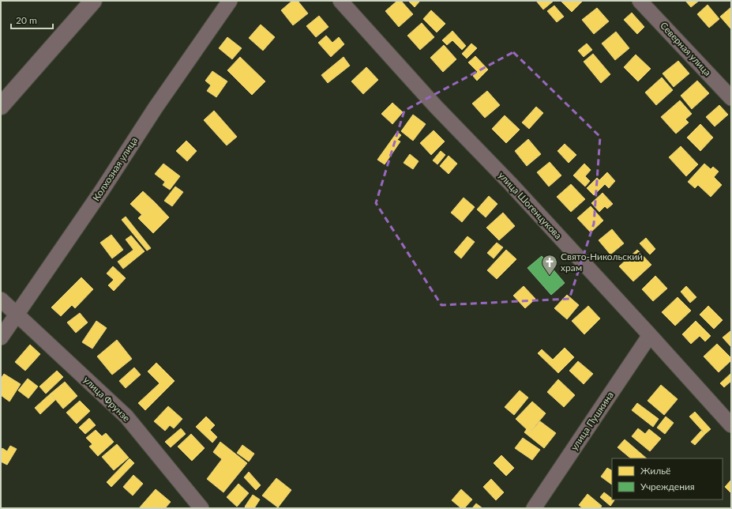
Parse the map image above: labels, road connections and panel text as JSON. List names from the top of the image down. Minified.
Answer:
{"streets":{"street":["Северная улица","Колхозная улица","улица Шогенцукова","улица Фрунзе","улица Пушкина"]},"crossings":[["Колхозная улица","улица Фрунзе"],["улица Шогенцукова","улица Пушкина"]],"places":{"church":["Свято-Никольский храм"]},"legend":["Жильё","Учреждения"],"scale_bar":"20 m"}
